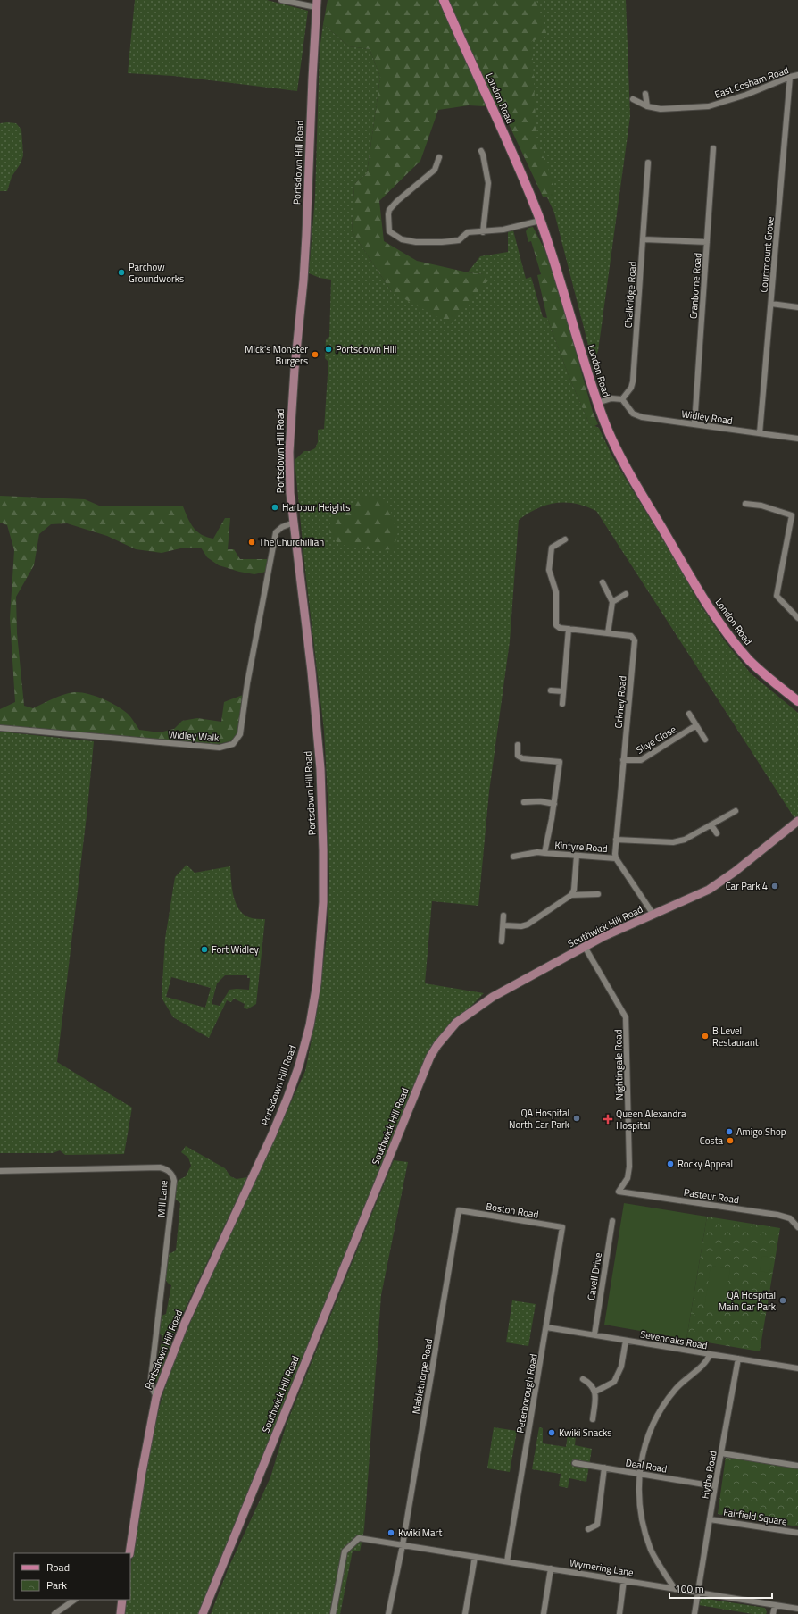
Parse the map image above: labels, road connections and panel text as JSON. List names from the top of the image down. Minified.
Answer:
{"streets":{"main road":["London Road","Portsdown Hill Road","Southwick Hill Road"],"street":["East Cosham Road","Courtmount Grove","Cranborne Road","Chalkridge Road","Widley Road","Orkney Road","Widley Walk","Skye Close","Kintyre Road","Nightingale Road","Pasteur Road","Mill Lane","Boston Road","Cavell Drive","Sevenoaks Road","Mablethorpe Road","Peterborough Road","Deal Road","Hythe Road","Fairfield Square","Wymering Lane"]},"crossings":[["East Cosham Road","Courtmount Grove"],["Portsdown Hill Road","Widley Walk"],["Portsdown Hill Road","Mill Lane"],["Courtmount Grove","Widley Road"],["Cranborne Road","Widley Road"],["Chalkridge Road","Widley Road"],["Orkney Road","Skye Close"],["Orkney Road","Kintyre Road"],["Southwick Hill Road","Nightingale Road"],["Nightingale Road","Pasteur Road"],["Boston Road","Mablethorpe Road"],["Boston Road","Peterborough Road"],["Cavell Drive","Sevenoaks Road"],["Sevenoaks Road","Peterborough Road"],["Sevenoaks Road","Hythe Road"],["Mablethorpe Road","Wymering Lane"],["Peterborough Road","Wymering Lane"],["Deal Road","Hythe Road"],["Hythe Road","Fairfield Square"],["Hythe Road","Wymering Lane"]],"places":{"other":["Parchow Groundworks","Portsdown Hill","Mick's Monster Burgers","Harbour Heights","The Churchillian","Car Park 4","Fort Widley","B Level Restaurant","QA Hospital North Car Park","Amigo Shop","Costa","Rocky Appeal","QA Hospital Main Car Park","Kwiki Snacks","Kwiki Mart"],"health":["Queen Alexandra Hospital"]},"legend":["Road","Park"],"scale_bar":"100 m"}
